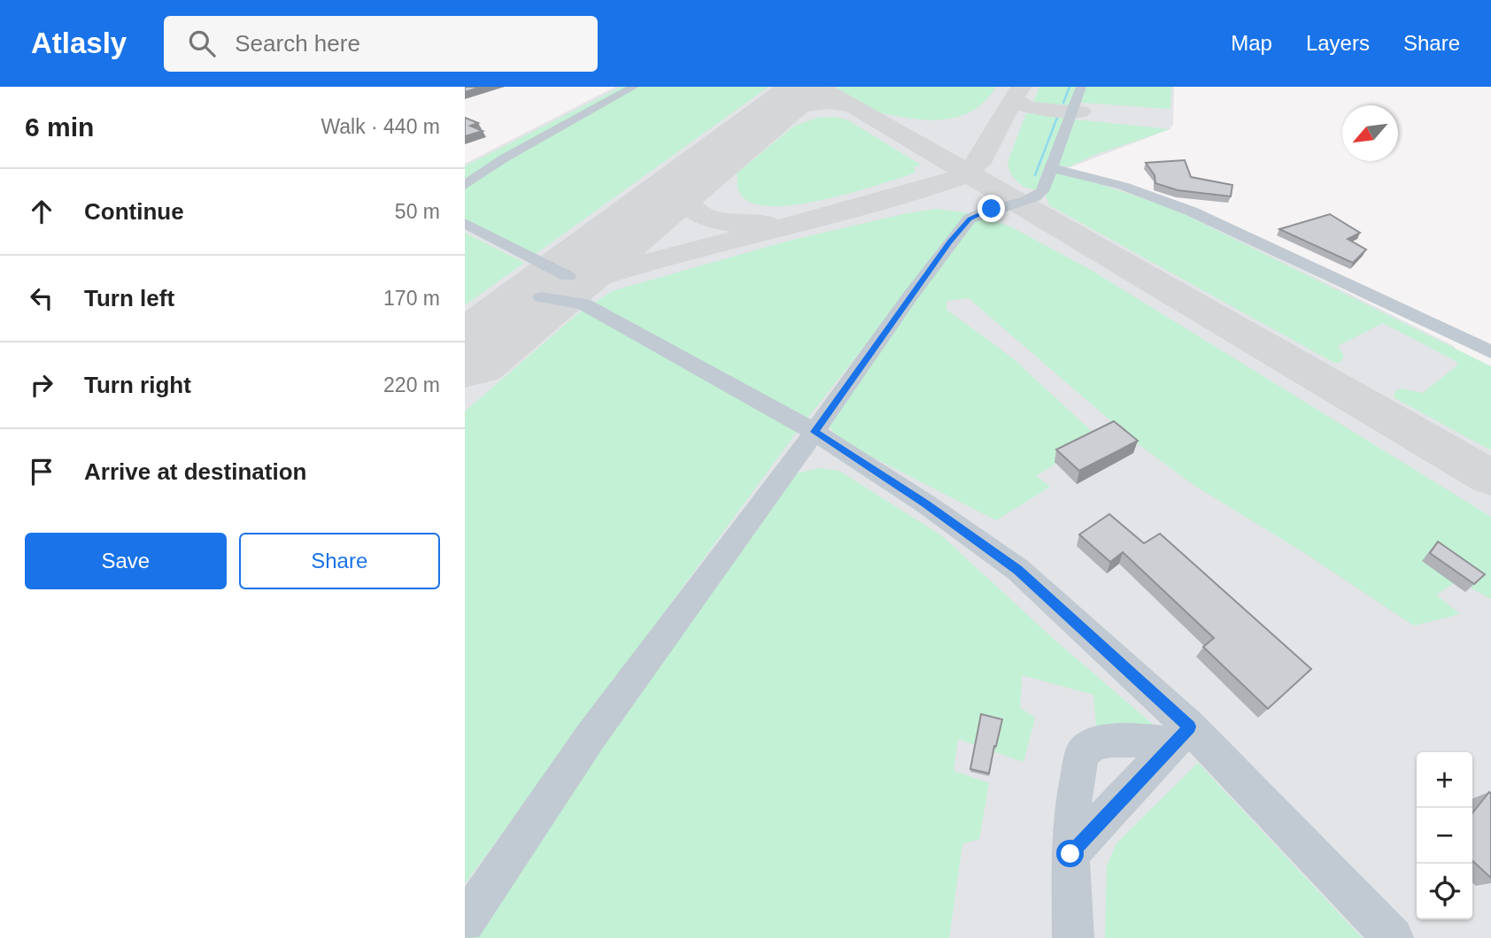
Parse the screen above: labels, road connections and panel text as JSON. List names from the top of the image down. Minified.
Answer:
{"north":"bottom left","page":{"header":"Atlasly","search":"Search here","nav":["Map","Layers","Share"],"heading":["6 min","Walk · 440 m"],"list":[["Continue","50 m"],["Turn left","170 m"],["Turn right","220 m"],"Arrive at destination"],"buttons":["Save","Share"],"map_buttons":["+","−"]}}
